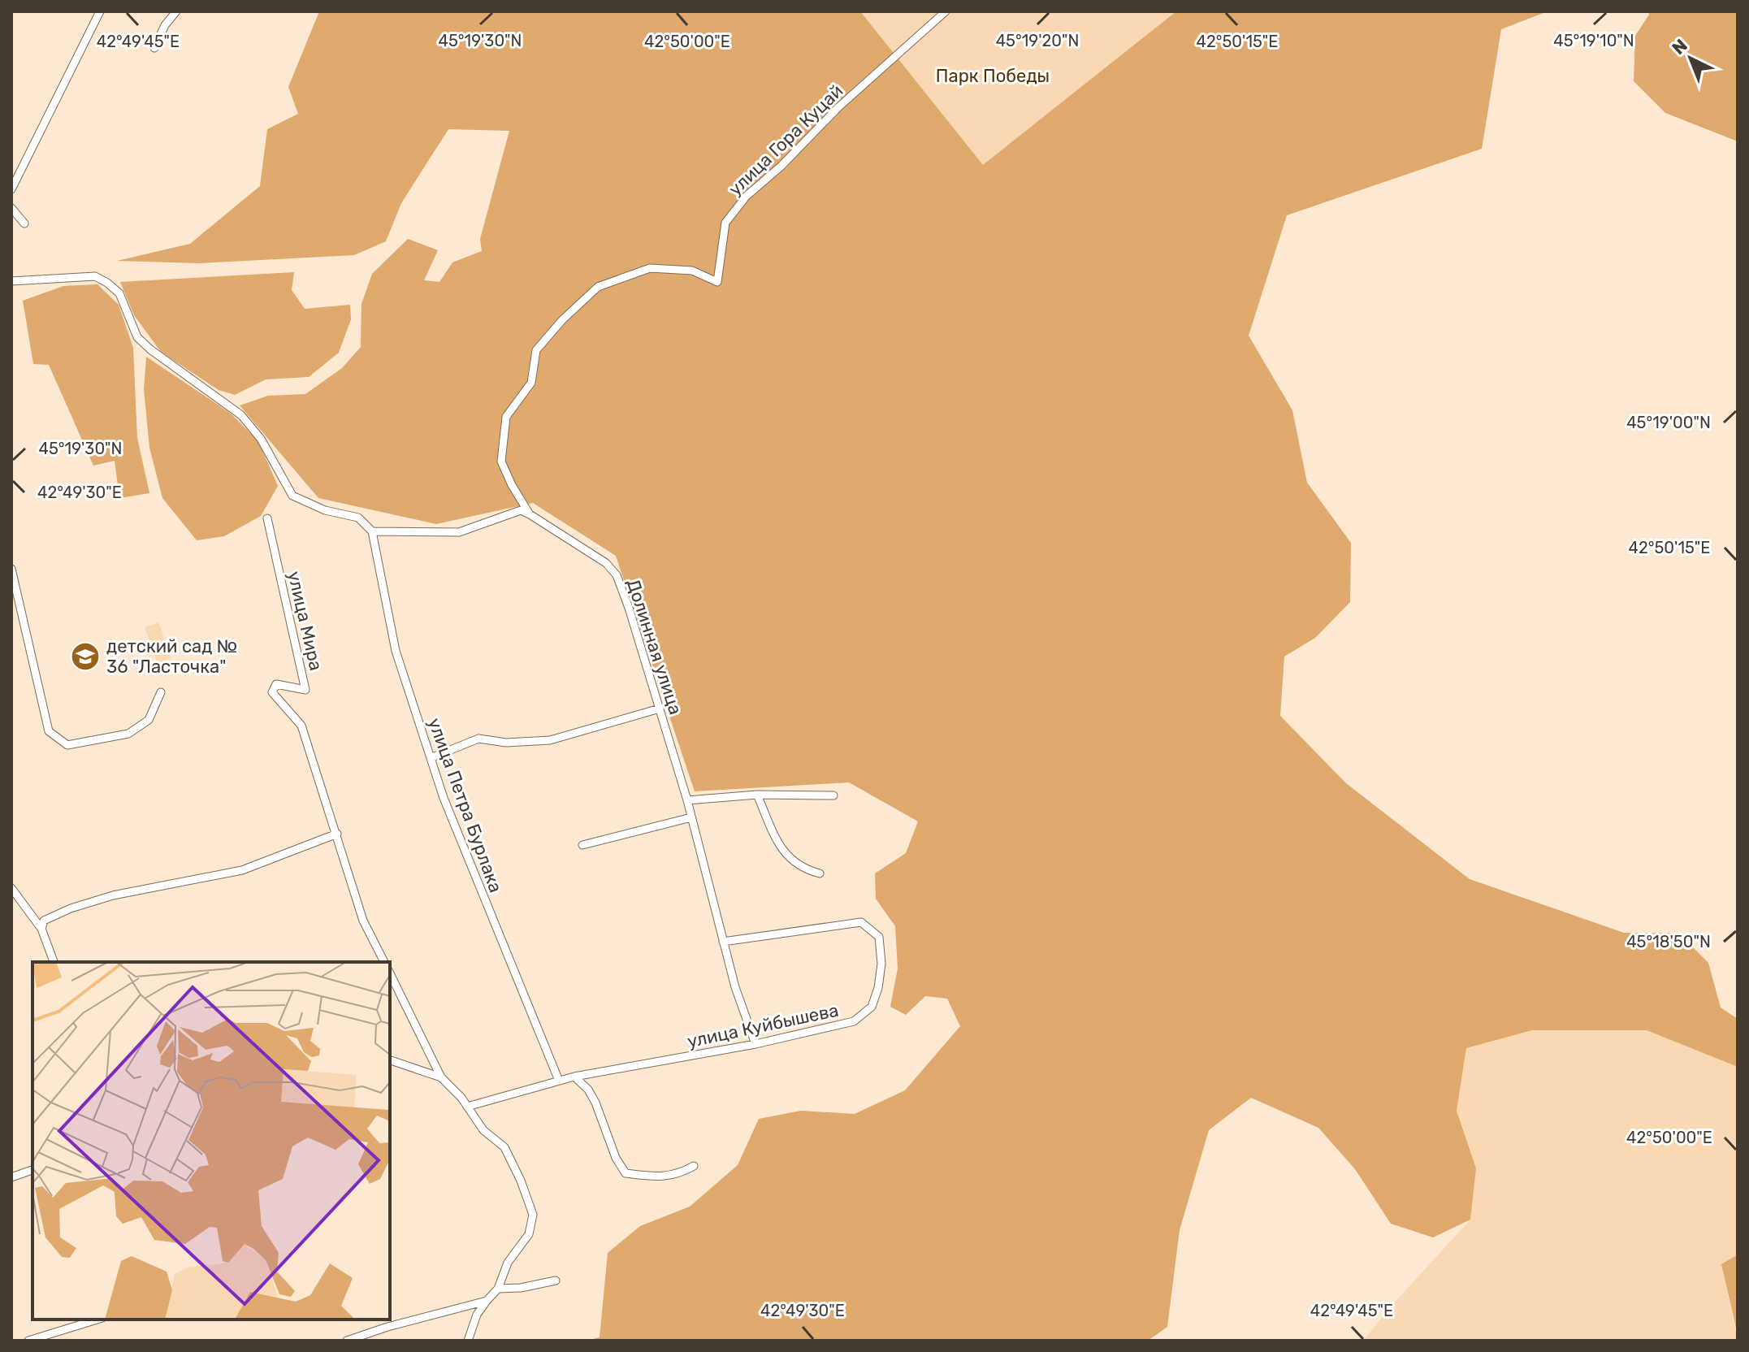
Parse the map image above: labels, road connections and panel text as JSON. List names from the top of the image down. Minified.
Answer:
{"streets":{"street":["улица Гора Куцай","улица Мира","Долинная улица","улица Петра Бурлака","улица Куйбышева"]},"crossings":[["улица Гора Куцай","Долинная улица"],["Долинная улица","улица Куйбышева"],["улица Петра Бурлака","улица Куйбышева"]],"parks":["Парк Победы"],"places":{"school or university":["детский сад № 36 \"Ласточка\""]},"north":"top left","coordinates":["45°19'30\"N","45°19'20\"N","45°19'10\"N","42°50'15\"E","42°49'45\"E","42°50'00\"E","45°19'00\"N","42°49'30\"E","45°18'50\"N"]}
